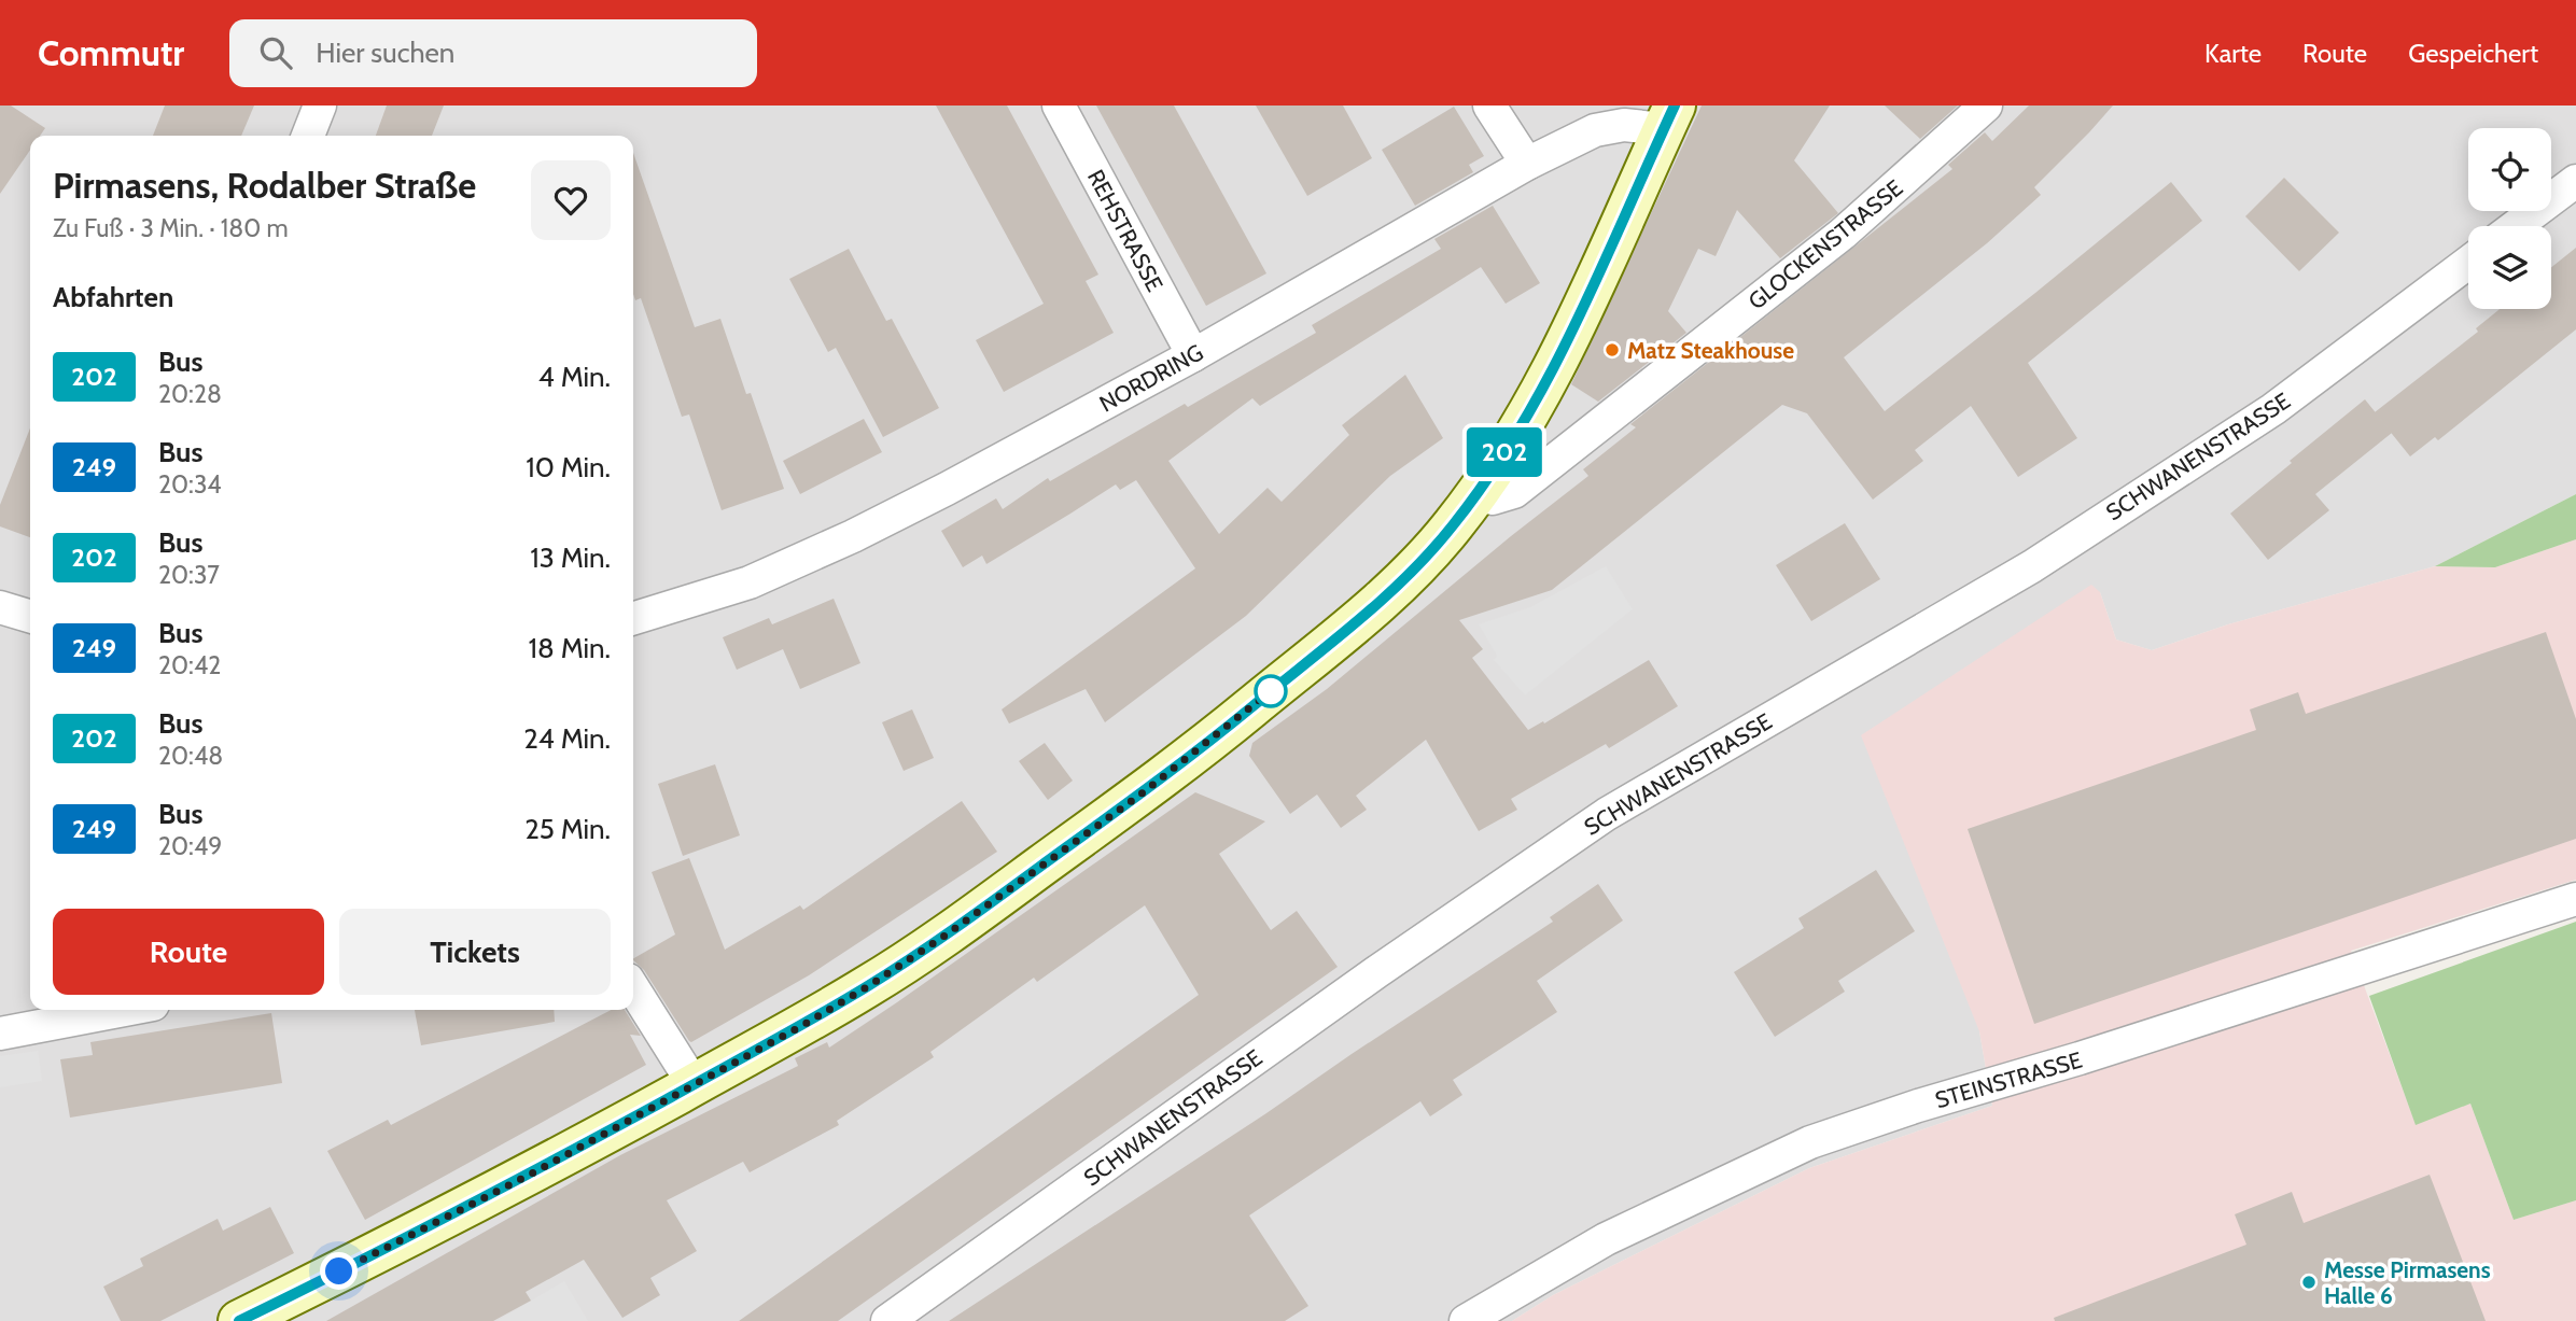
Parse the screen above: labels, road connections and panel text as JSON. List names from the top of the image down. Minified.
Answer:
{"streets":{"street":["REHSTRASSE","GLOCKENSTRASSE","NORDRING","SCHWANENSTRASSE","STEINSTRASSE"]},"crossings":[["REHSTRASSE","NORDRING"]],"places":["Matz Steakhouse","Messe Pirmasens Halle 6"],"lines":["bus line 202"],"page":{"header":"Commutr","search":"Hier suchen","nav":["Karte","Route","Gespeichert"],"on_map":"202","heading":[["Pirmasens, Rodalber Straße","Zu Fuß · 3 Min. · 180 m"],"Abfahrten"],"list":[{"mark":"202","name":"Bus","note":"20:28","value":"4 Min."},{"mark":"249","name":"Bus","note":"20:34","value":"10 Min."},{"mark":"202","name":"Bus","note":"20:37","value":"13 Min."},{"mark":"249","name":"Bus","note":"20:42","value":"18 Min."},{"mark":"202","name":"Bus","note":"20:48","value":"24 Min."},{"mark":"249","name":"Bus","note":"20:49","value":"25 Min."}],"buttons":["Route","Tickets"]}}
